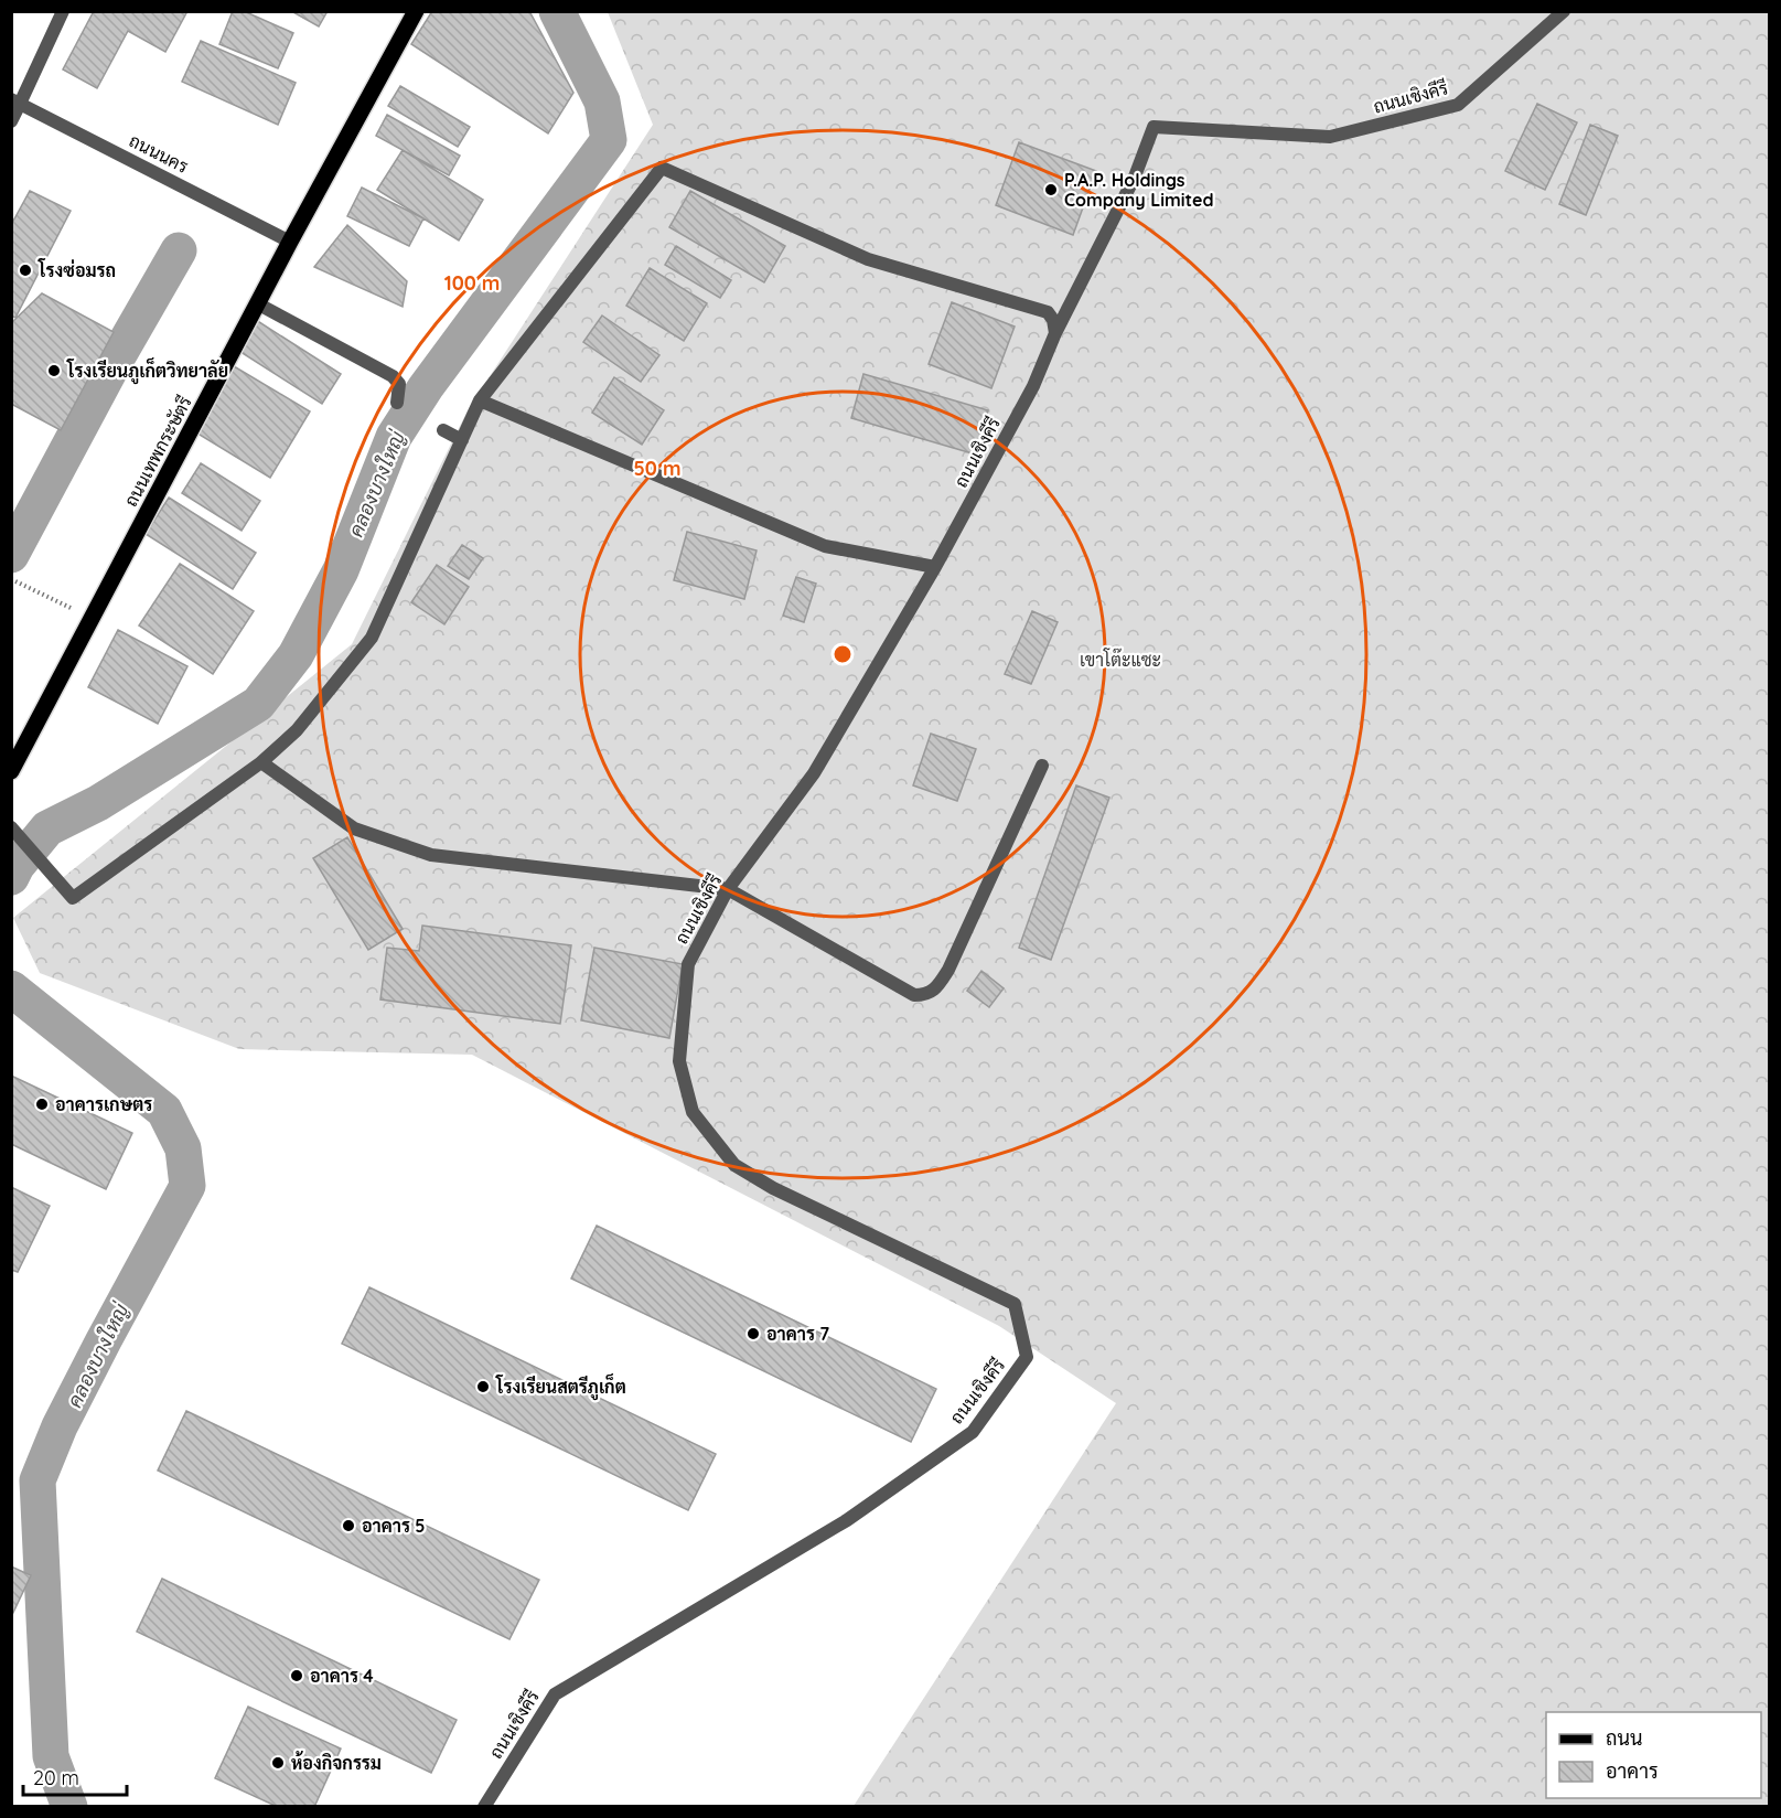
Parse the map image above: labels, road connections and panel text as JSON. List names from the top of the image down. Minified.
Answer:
{"streets":{"main road":["ถนนเทพกระษัตรี"],"street":["ถนนเชิงคีรี","ถนนนคร"]},"crossings":[["ถนนนคร","ถนนเทพกระษัตรี"]],"water":["คลองบางใหญ่"],"parks":["เขาโต๊ะแซะ"],"places":["P.A.P. Holdings Company Limited","โรงซ่อมรถ","โรงเรียนภูเก็ตวิทยาลัย","อาคารเกษตร","อาคาร 7","โรงเรียนสตรีภูเก็ต","อาคาร 5","อาคาร 4","ห้องกิจกรรม"],"legend":["ถนน","อาคาร"],"scale_bar":"20 m","rings":["100 m","50 m"]}
